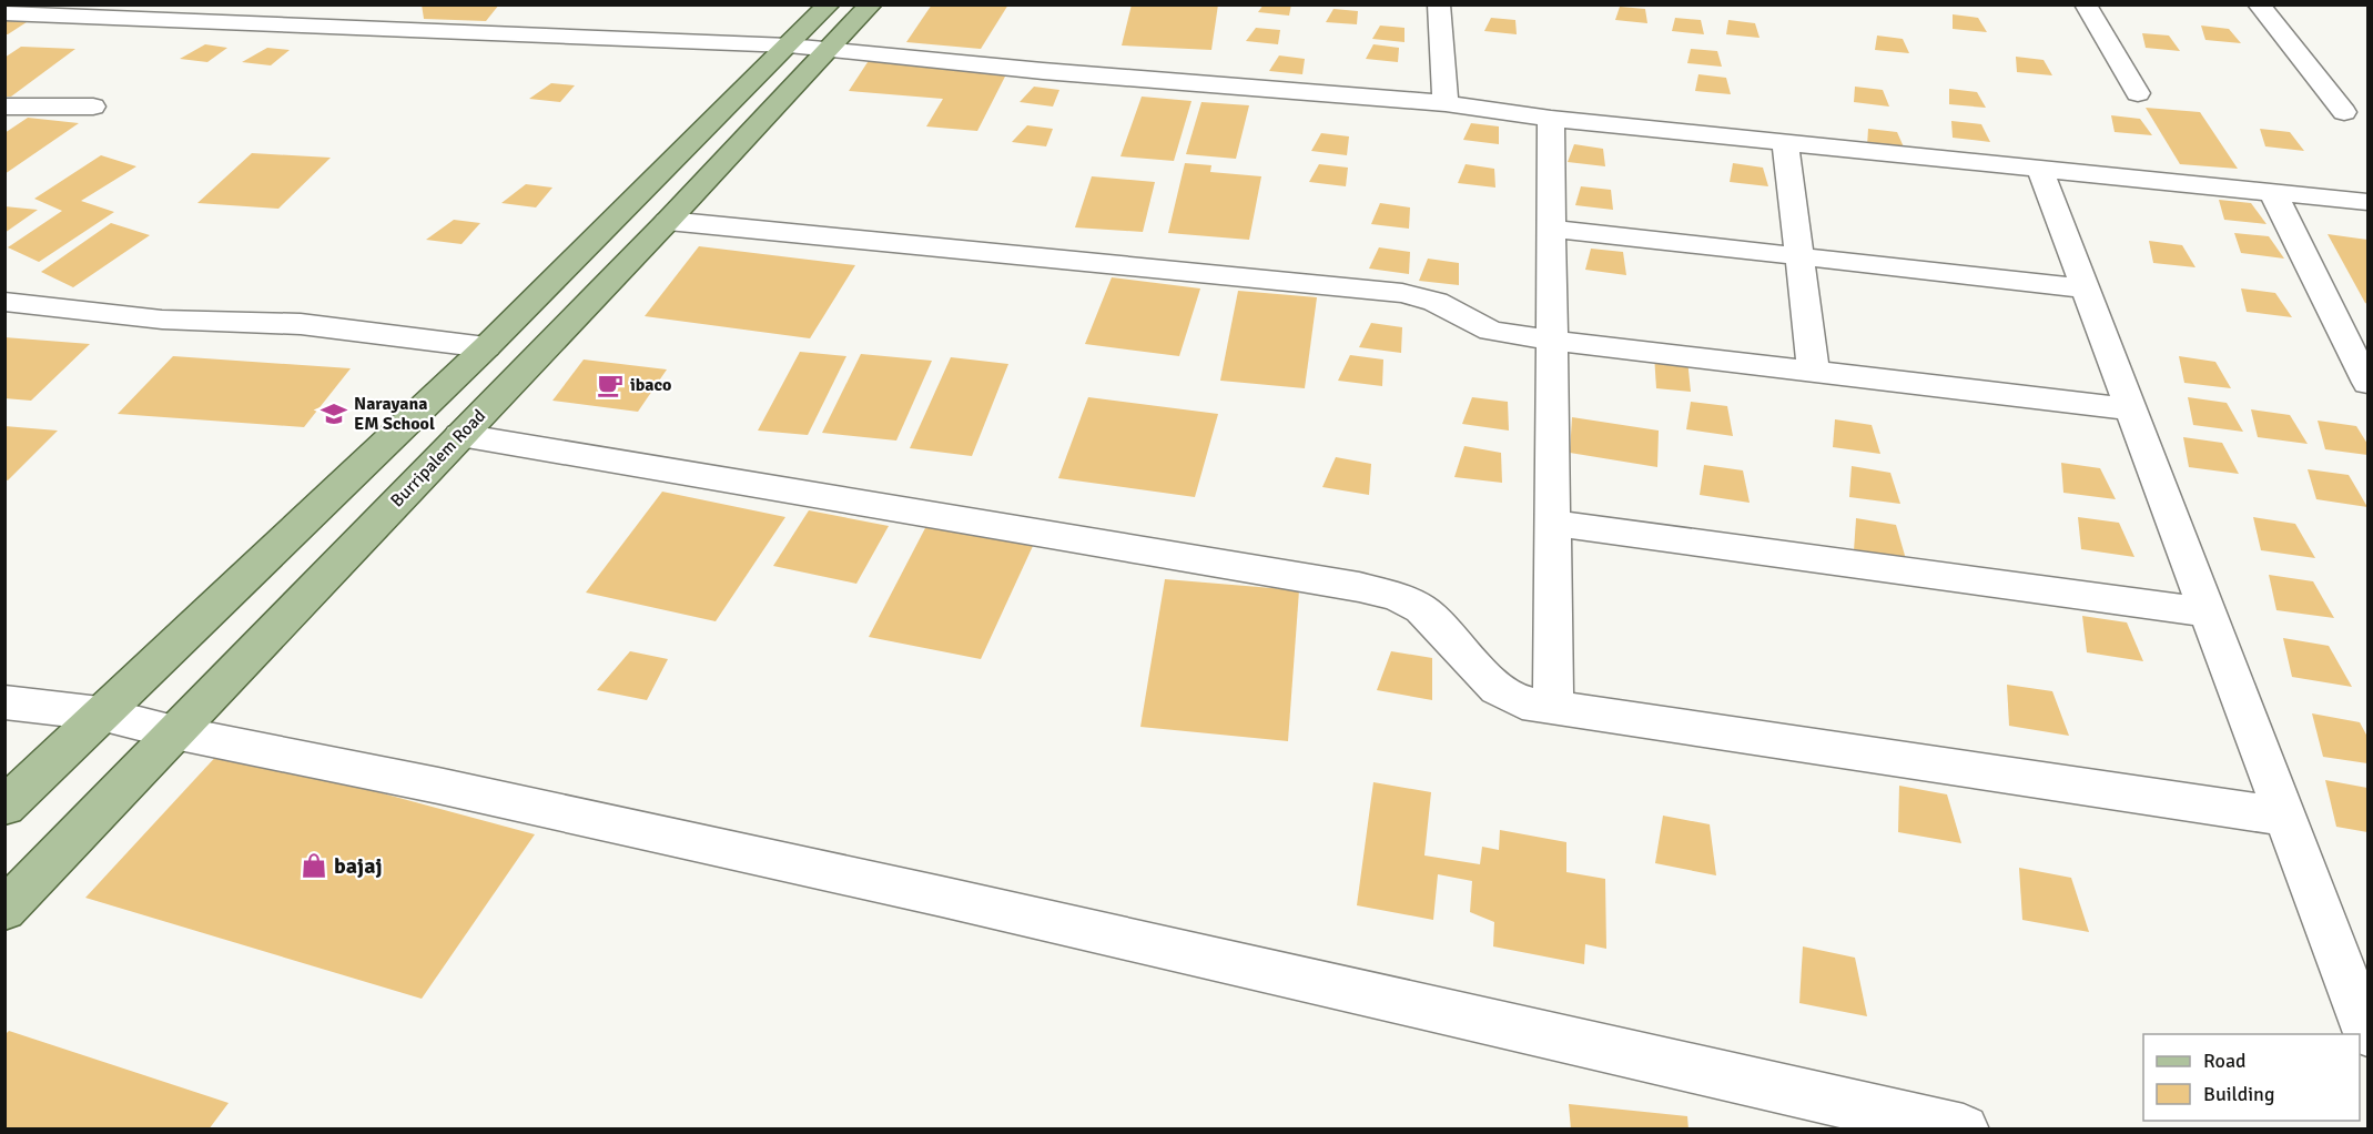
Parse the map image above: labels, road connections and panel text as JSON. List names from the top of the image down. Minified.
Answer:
{"streets":{"main road":["Burripalem Road"]},"places":{"cafe":["ibaco"],"school or university":["Narayana EM School"],"shop":["bajaj"]},"legend":["Road","Building"]}
